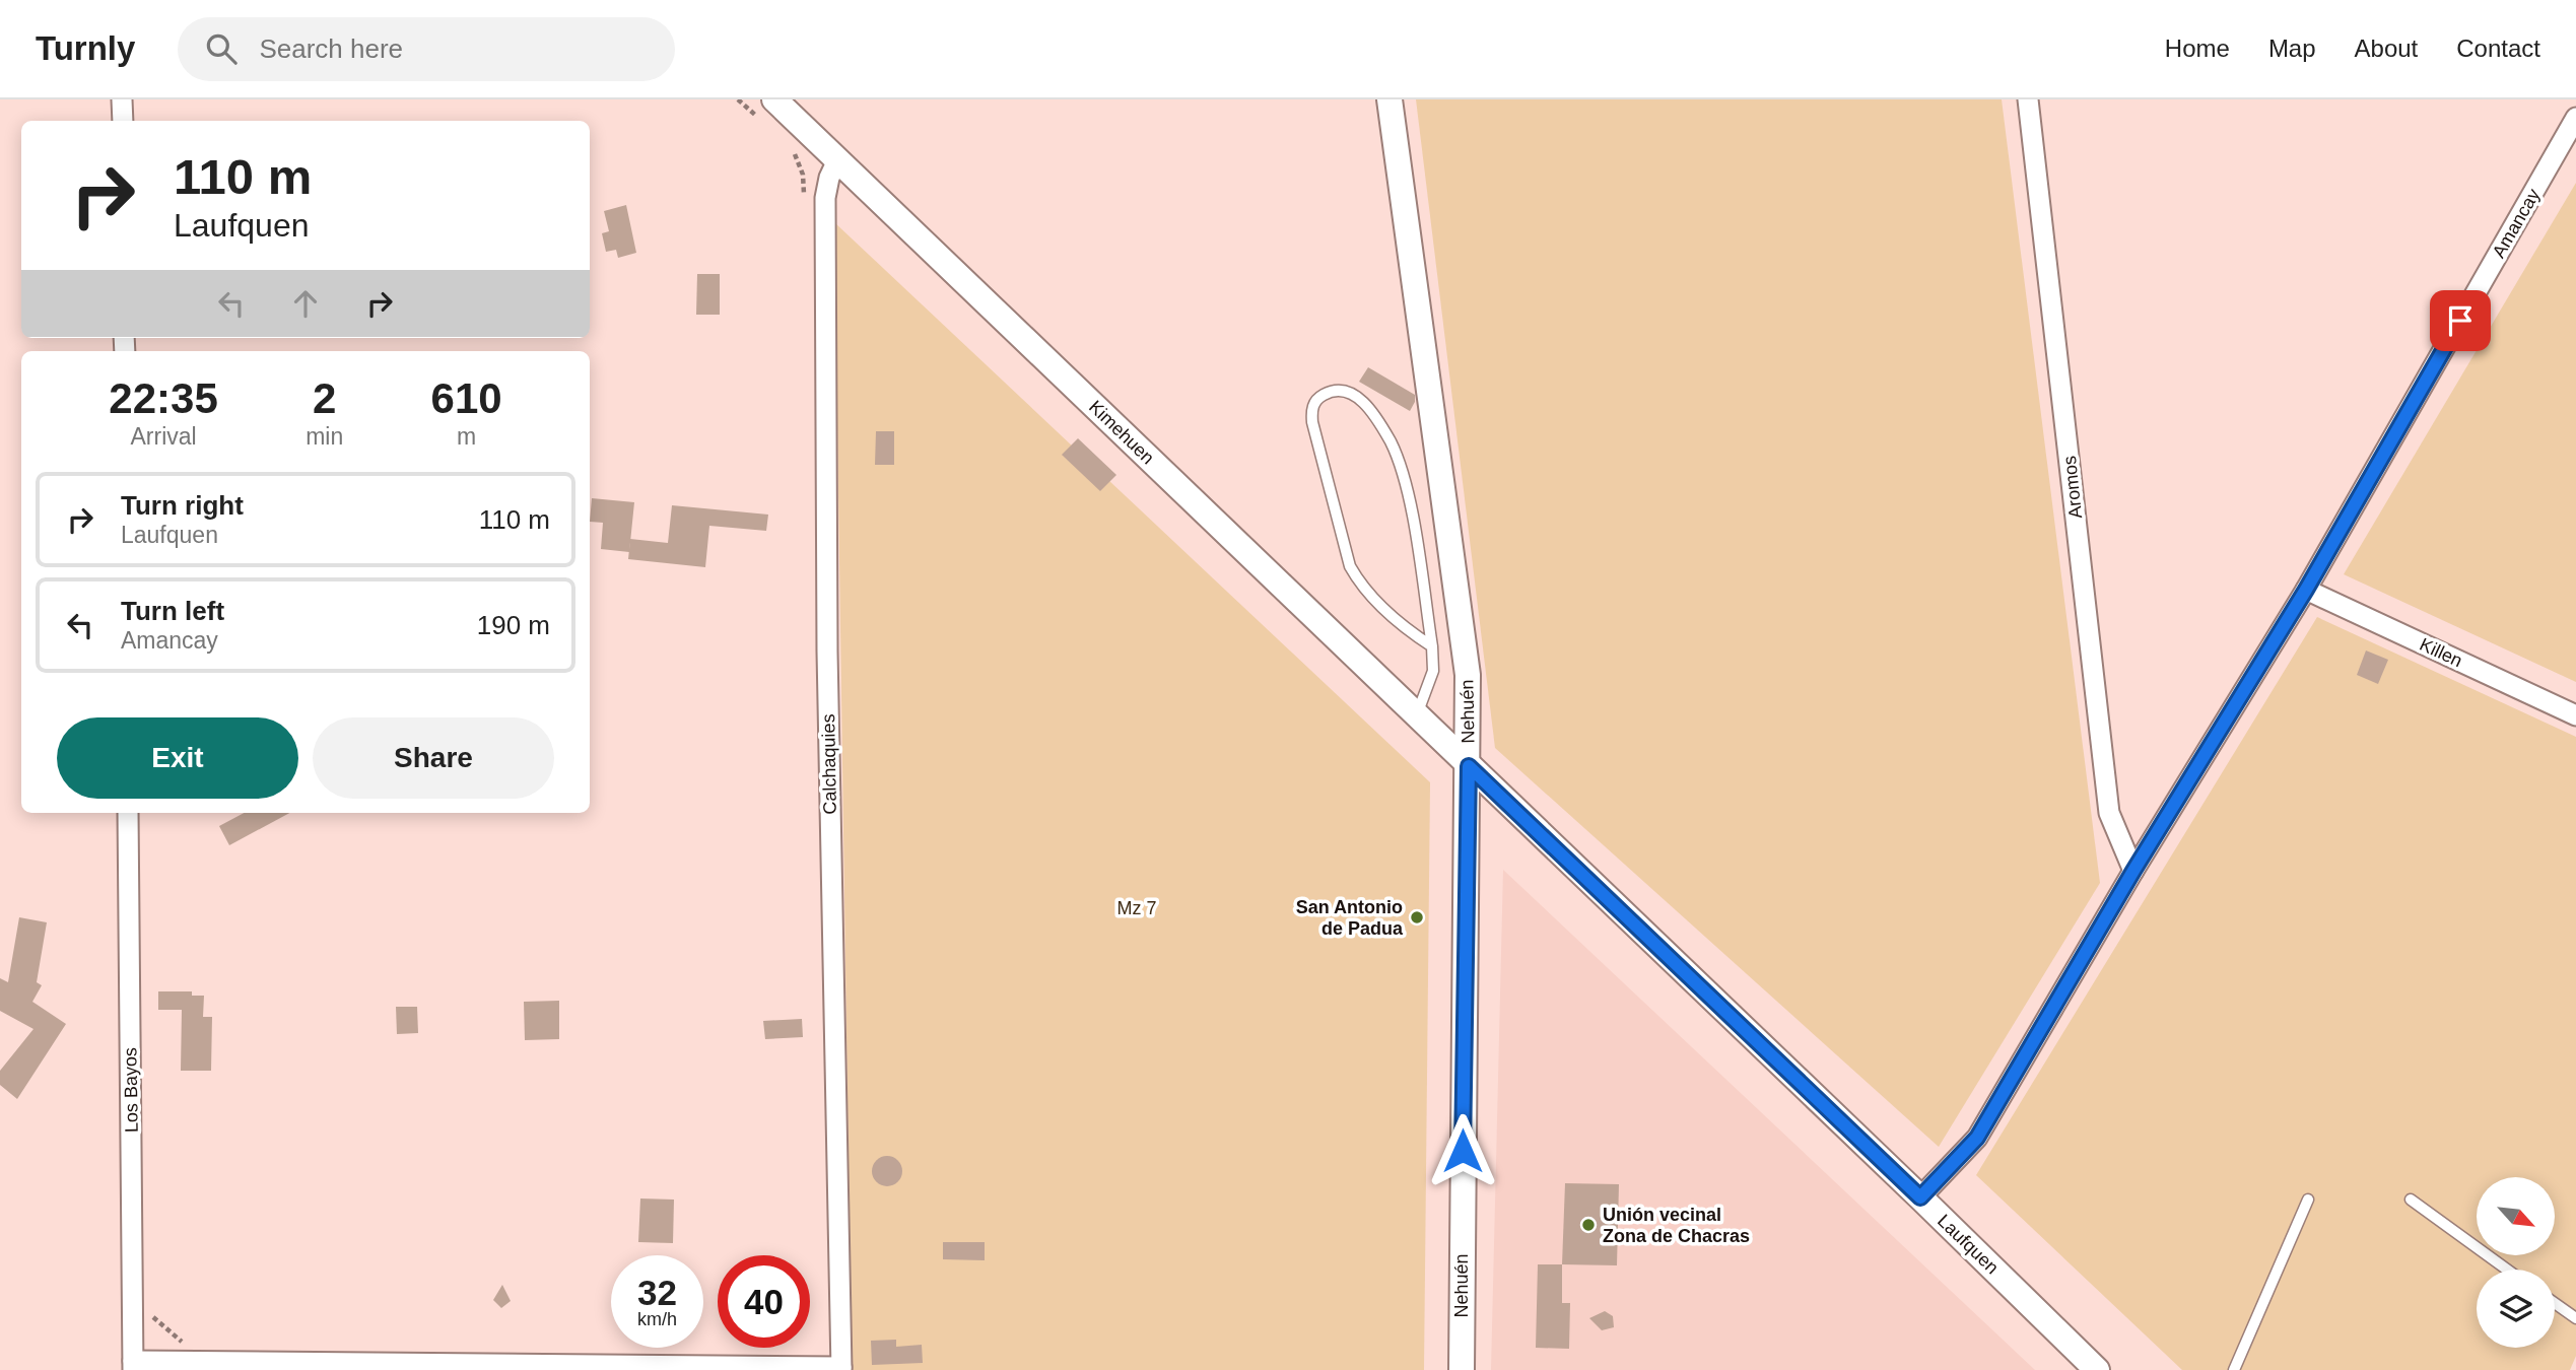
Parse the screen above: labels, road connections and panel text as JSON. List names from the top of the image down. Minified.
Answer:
{"streets":{"street":["Amancay","Kimehuen","Aromos","Killen","Nehuén","Calchaquies","Los Bayos","Laufquen"]},"crossings":[["Amancay","Aromos"],["Amancay","Killen"],["Amancay","Laufquen"],["Kimehuen","Nehuén"],["Kimehuen","Calchaquies"],["Kimehuen","Laufquen"],["Nehuén","Laufquen"]],"parks":["Mz 7"],"places":["San Antonio de Padua","Unión vecinal Zona de Chacras"],"north":"bottom right","page":{"header":"Turnly","search":"Search here","nav":["Home","Map","About","Contact"],"turn":["110 m","Laufquen"],"eta":["22:35","Arrival","2","min","610","m"],"list":[{"name":"Turn right","note":"Laufquen","value":"110 m"},{"name":"Turn left","note":"Amancay","value":"190 m"}],"buttons":["Exit","Share"],"speed":"32 km/h","limit":"40"}}
